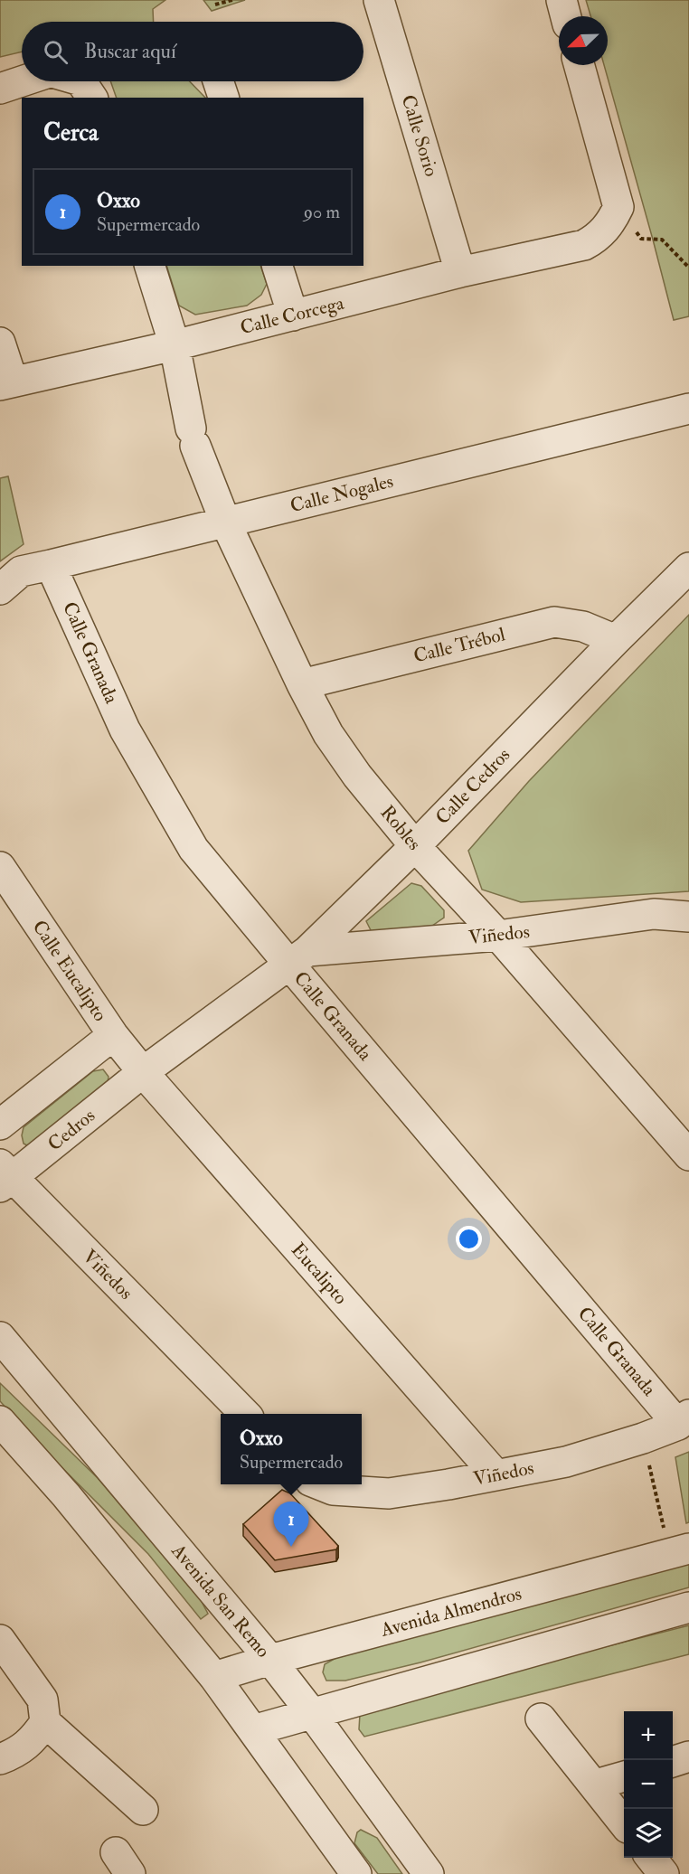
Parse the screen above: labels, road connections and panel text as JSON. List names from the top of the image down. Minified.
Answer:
{"streets":{"street":["Calle Sorio","Calle Corcega","Calle Nogales","Calle Trébol","Calle Granada","Calle Cedros","Robles","Viñedos","Calle Eucalipto","Cedros","Eucalipto","Avenida San Remo","Avenida Almendros"]},"crossings":[["Calle Sorio","Calle Corcega"],["Calle Corcega","Robles"],["Calle Nogales","Calle Granada"],["Calle Nogales","Robles"],["Calle Trébol","Calle Cedros"],["Calle Trébol","Robles"],["Calle Granada","Calle Cedros"],["Calle Granada","Viñedos"],["Calle Cedros","Robles"],["Calle Cedros","Viñedos"],["Calle Cedros","Calle Eucalipto"],["Calle Cedros","Cedros"],["Calle Cedros","Eucalipto"],["Robles","Viñedos"],["Viñedos","Cedros"],["Viñedos","Eucalipto"],["Calle Eucalipto","Cedros"],["Calle Eucalipto","Eucalipto"],["Cedros","Eucalipto"],["Avenida San Remo","Avenida Almendros"]],"north":"bottom left","page":{"search":"Buscar aquí","heading":"Cerca","list":[{"mark":"1","name":"Oxxo","note":"Supermercado","value":"90 m"}],"popup":["Oxxo","Supermercado"],"pins":"1","map_buttons":["+","−"]}}
